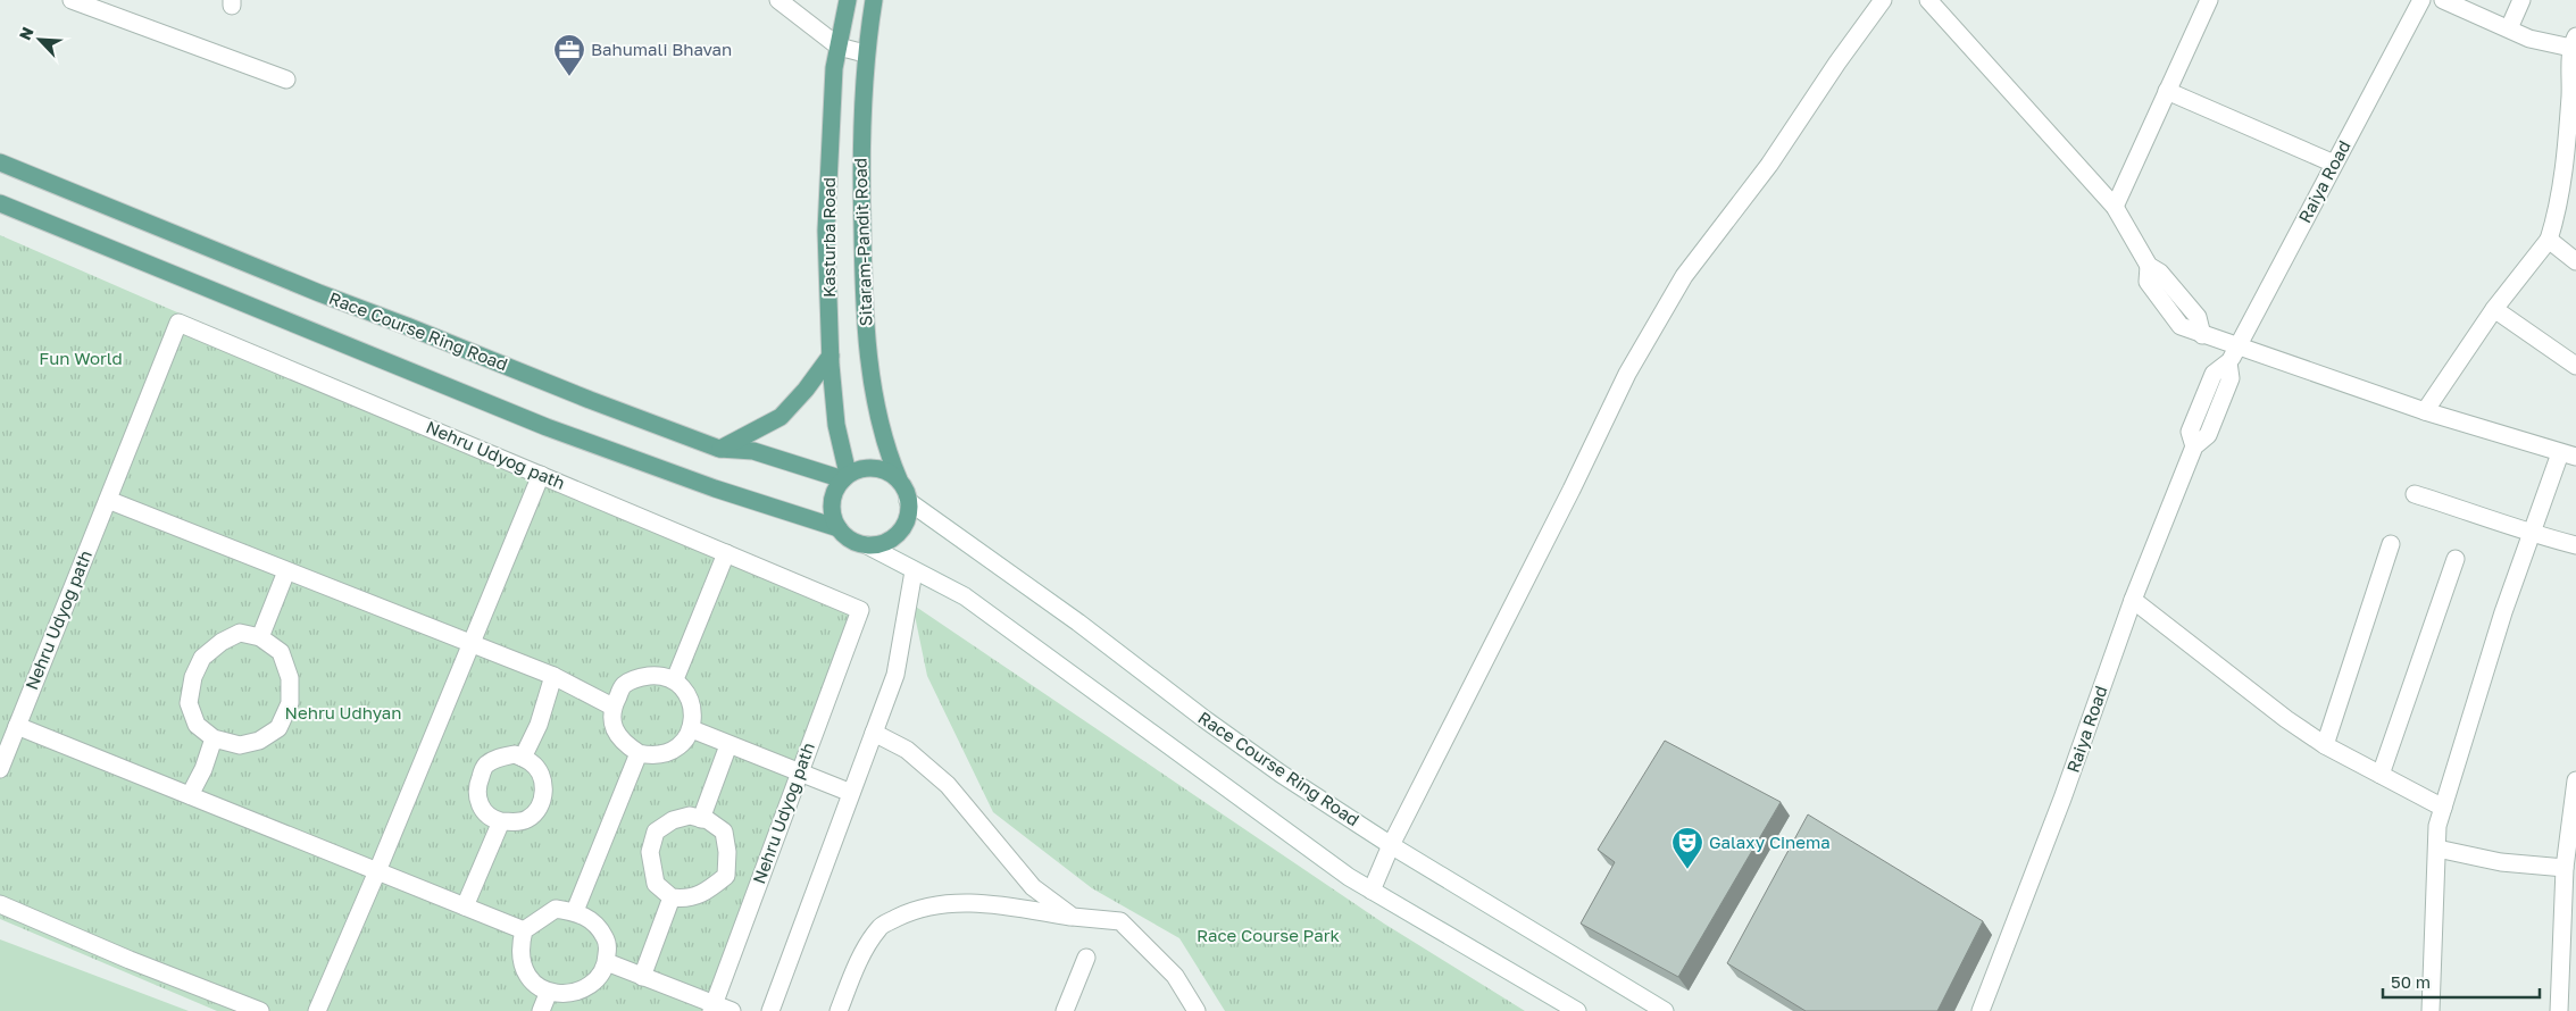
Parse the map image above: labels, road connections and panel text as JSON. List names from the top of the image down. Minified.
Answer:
{"streets":{"main road":["Kasturba Road","Sitaram-Pandit Road","Race Course Ring Road"],"street":["Raiya Road","Nehru Udyog path"]},"crossings":[["Kasturba Road","Sitaram-Pandit Road"],["Kasturba Road","Race Course Ring Road"],["Sitaram-Pandit Road","Race Course Ring Road"]],"parks":["Fun World","Nehru Udhyan","Race Course Park"],"places":{"office":["Bahumali Bhavan"],"theatre":["Galaxy Cinema"]},"scale_bar":"50 m","north":"top left"}
